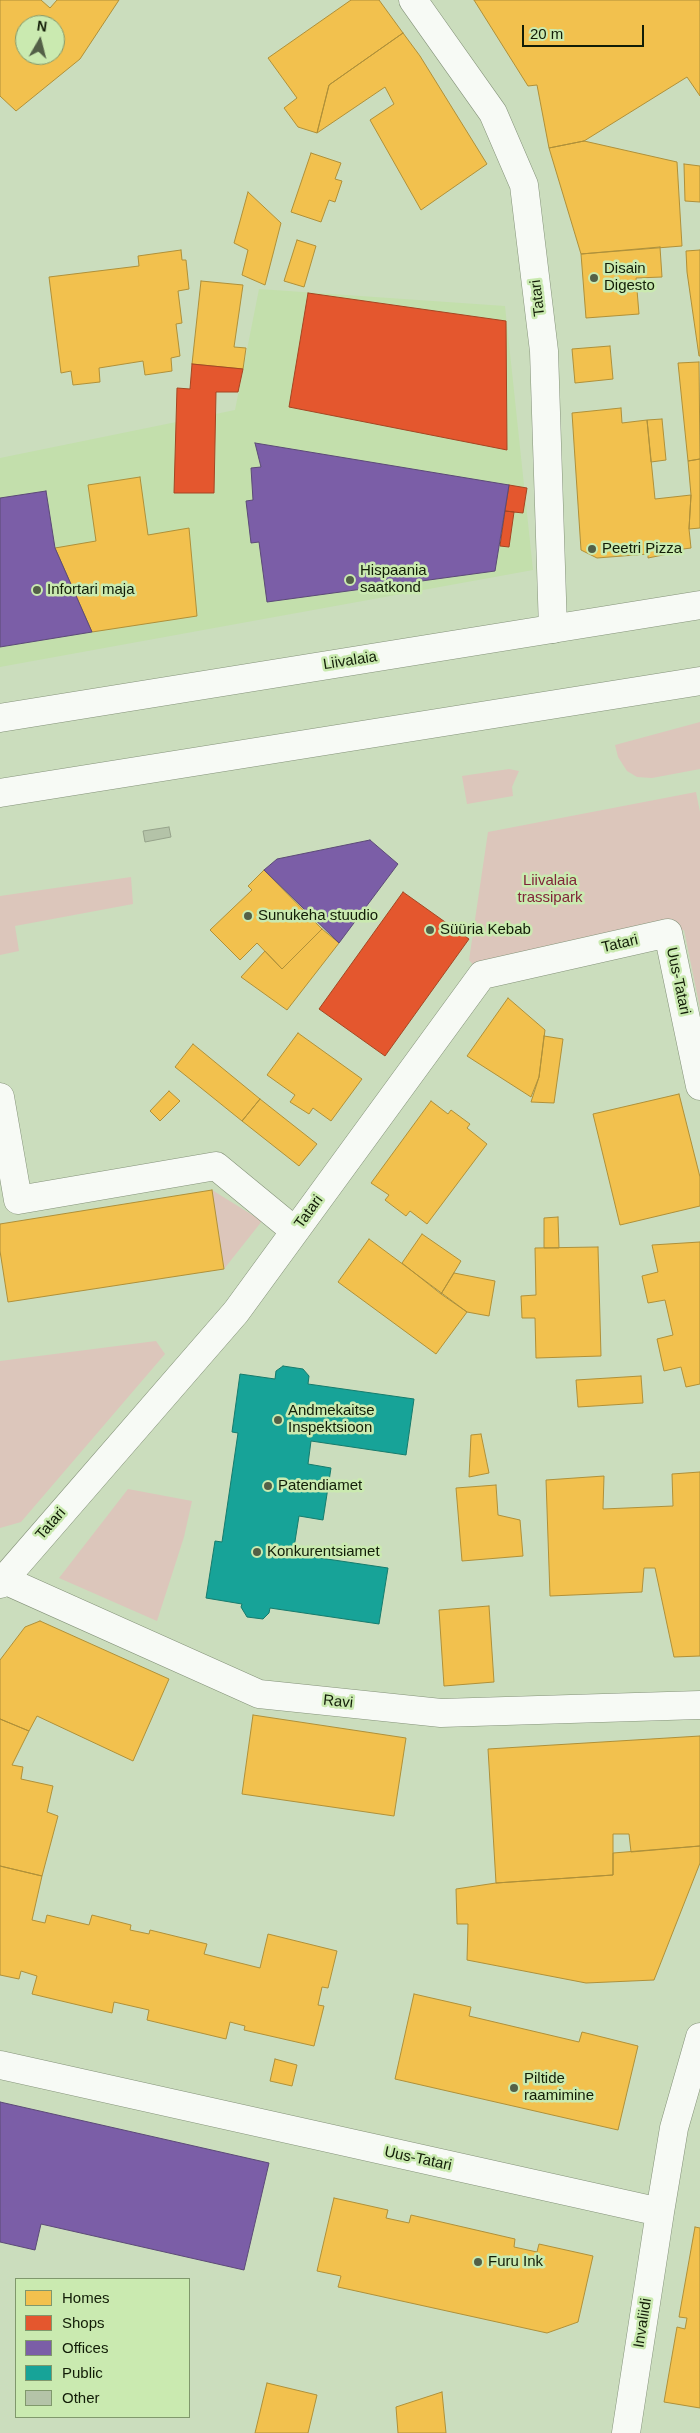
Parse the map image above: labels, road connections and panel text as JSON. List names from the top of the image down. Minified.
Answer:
{"streets":{"street":["Tatari","Liivalaia","Uus-Tatari","Ravi","Invaliidi"]},"crossings":[["Tatari","Liivalaia"],["Tatari","Uus-Tatari"],["Tatari","Ravi"],["Uus-Tatari","Invaliidi"]],"parks":["Liivalaia trassipark"],"places":["Disain Digesto","Peetri Pizza","Hispaania saatkond","Infortari maja","Sunukeha stuudio","Süüria Kebab","Andmekaitse Inspektsioon","Patendiamet","Konkurentsiamet","Piltide raamimine","Furu Ink"],"legend":["Homes","Shops","Offices","Public","Other"],"scale_bar":"20 m","north":"top"}
